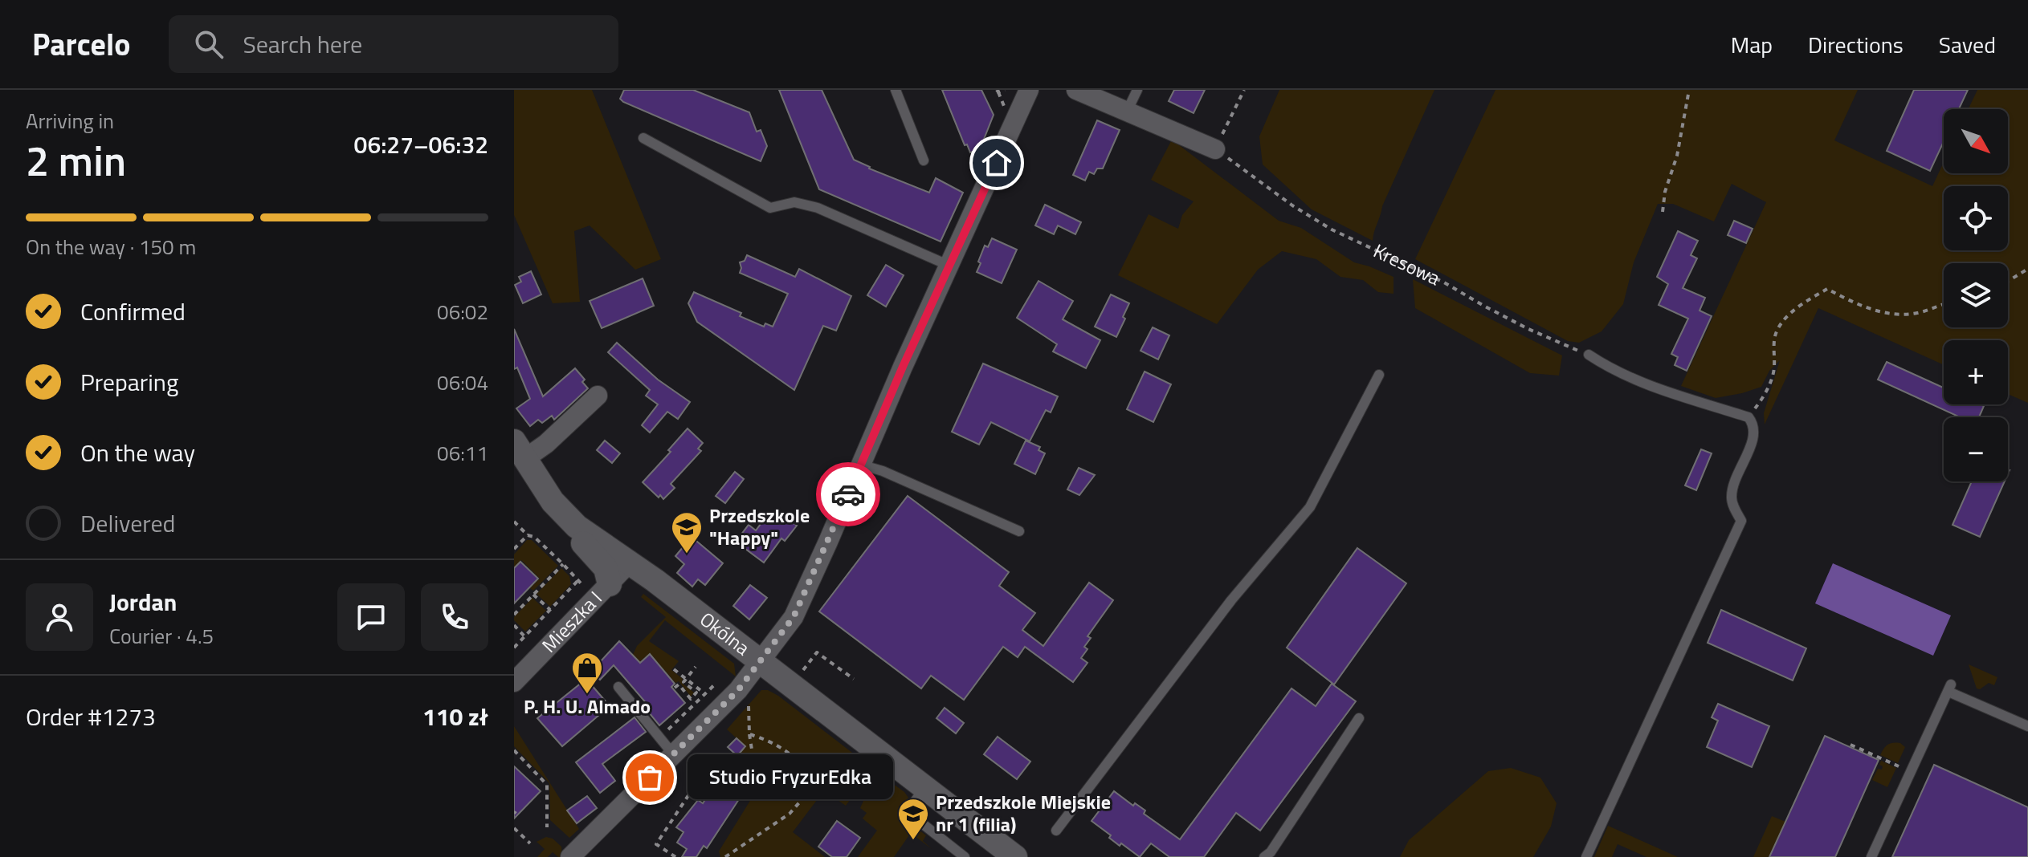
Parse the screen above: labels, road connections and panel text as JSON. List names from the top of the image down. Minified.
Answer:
{"streets":{"street":["Mieszka I","Okólna"],"path":["Kresowa"]},"crossings":[["Mieszka I","Okólna"]],"places":{"school or university":["Przedszkole \"Happy\"","Przedszkole Miejskie nr 1 (filia)"],"shop":["P. H. U. Almado"],"other":["Studio FryzurEdka"]},"north":"bottom right","page":{"header":"Parcelo","search":"Search here","nav":["Map","Directions","Saved"],"heading":["2 min","Arriving in","06:27–06:32"],"panel":["Jordan","Courier · 4.5","Order #1273","110 zł"],"map_buttons":["+","−"],"bar":"On the way · 150 m","list":[["Confirmed","06:02"],["Preparing","06:04"],["On the way","06:11"],"Delivered"],"bubble":"Studio FryzurEdka"}}
